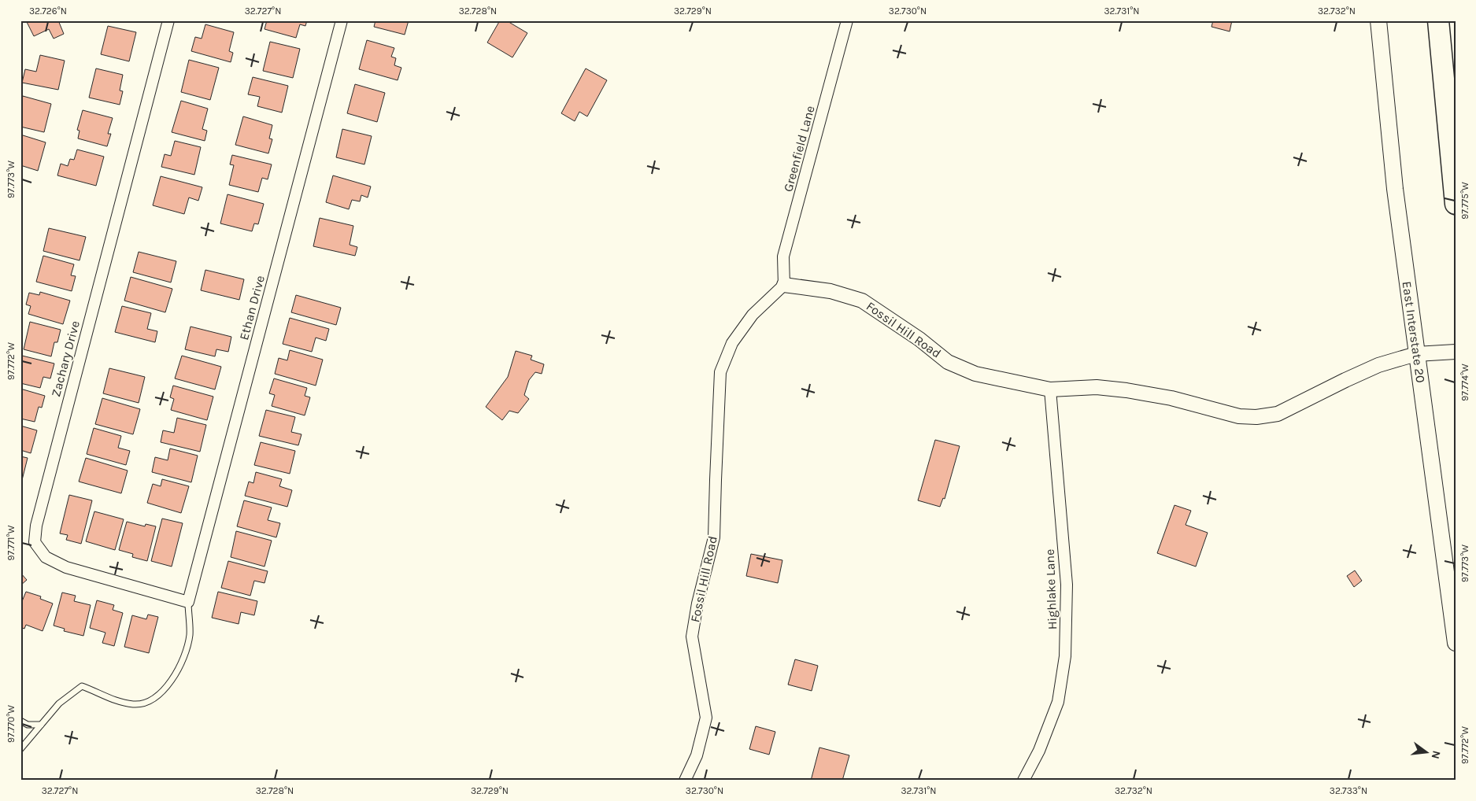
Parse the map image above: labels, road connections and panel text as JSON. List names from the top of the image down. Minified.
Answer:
{"streets":{"main road":["East Interstate 20"],"street":["Greenfield Lane","Ethan Drive","Fossil Hill Road","Zachary Drive","Highlake Lane"]},"crossings":[["Greenfield Lane","Fossil Hill Road"],["Ethan Drive","Zachary Drive"],["Fossil Hill Road","East Interstate 20"],["Fossil Hill Road","Highlake Lane"]],"north":"right","coordinates":["32.726°N","32.727°N","32.728°N","32.729°N","32.730°N","32.731°N","32.732°N","97.773°W","97.775°W","97.772°W","97.774°W","97.771°W","97.770°W","32.733°N"]}
